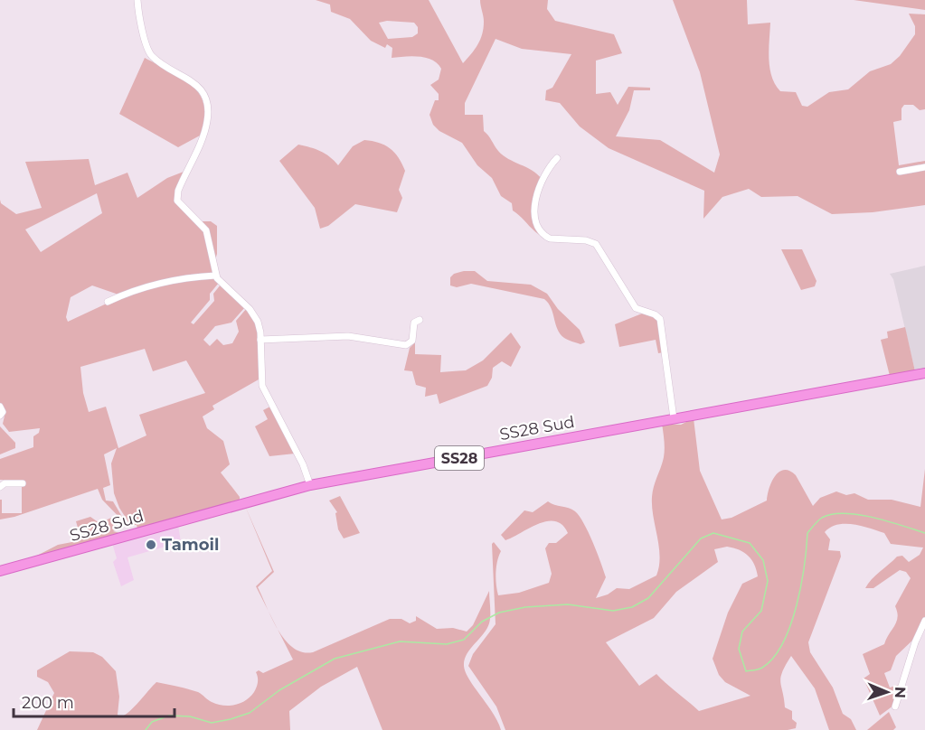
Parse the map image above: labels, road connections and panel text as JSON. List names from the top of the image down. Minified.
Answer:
{"streets":{"main road":["SS28 Sud","SS28"]},"places":["Tamoil"],"scale_bar":"200 m","north":"right"}
